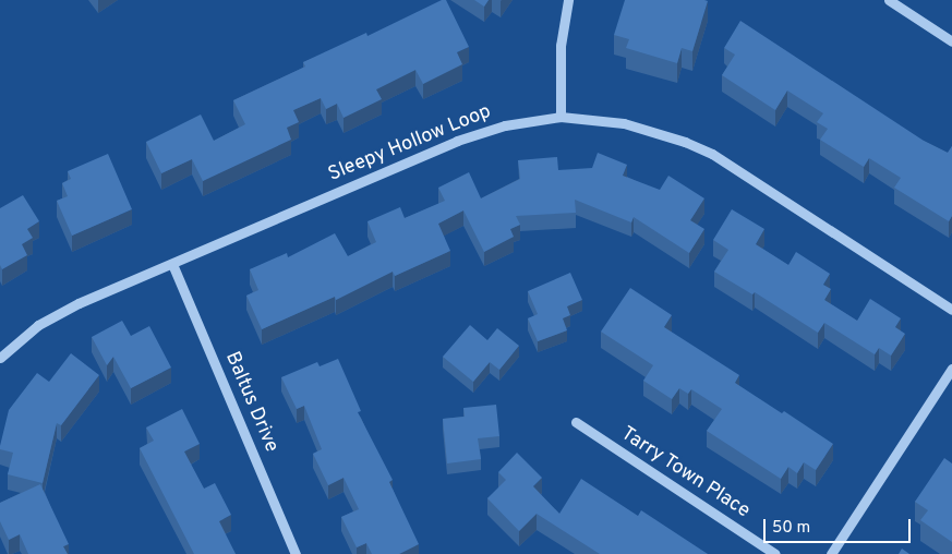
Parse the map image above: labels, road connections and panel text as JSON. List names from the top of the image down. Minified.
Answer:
{"streets":{"street":["Sleepy Hollow Loop","Baltus Drive","Tarry Town Place"]},"crossings":[["Sleepy Hollow Loop","Baltus Drive"]],"scale_bar":"50 m"}
